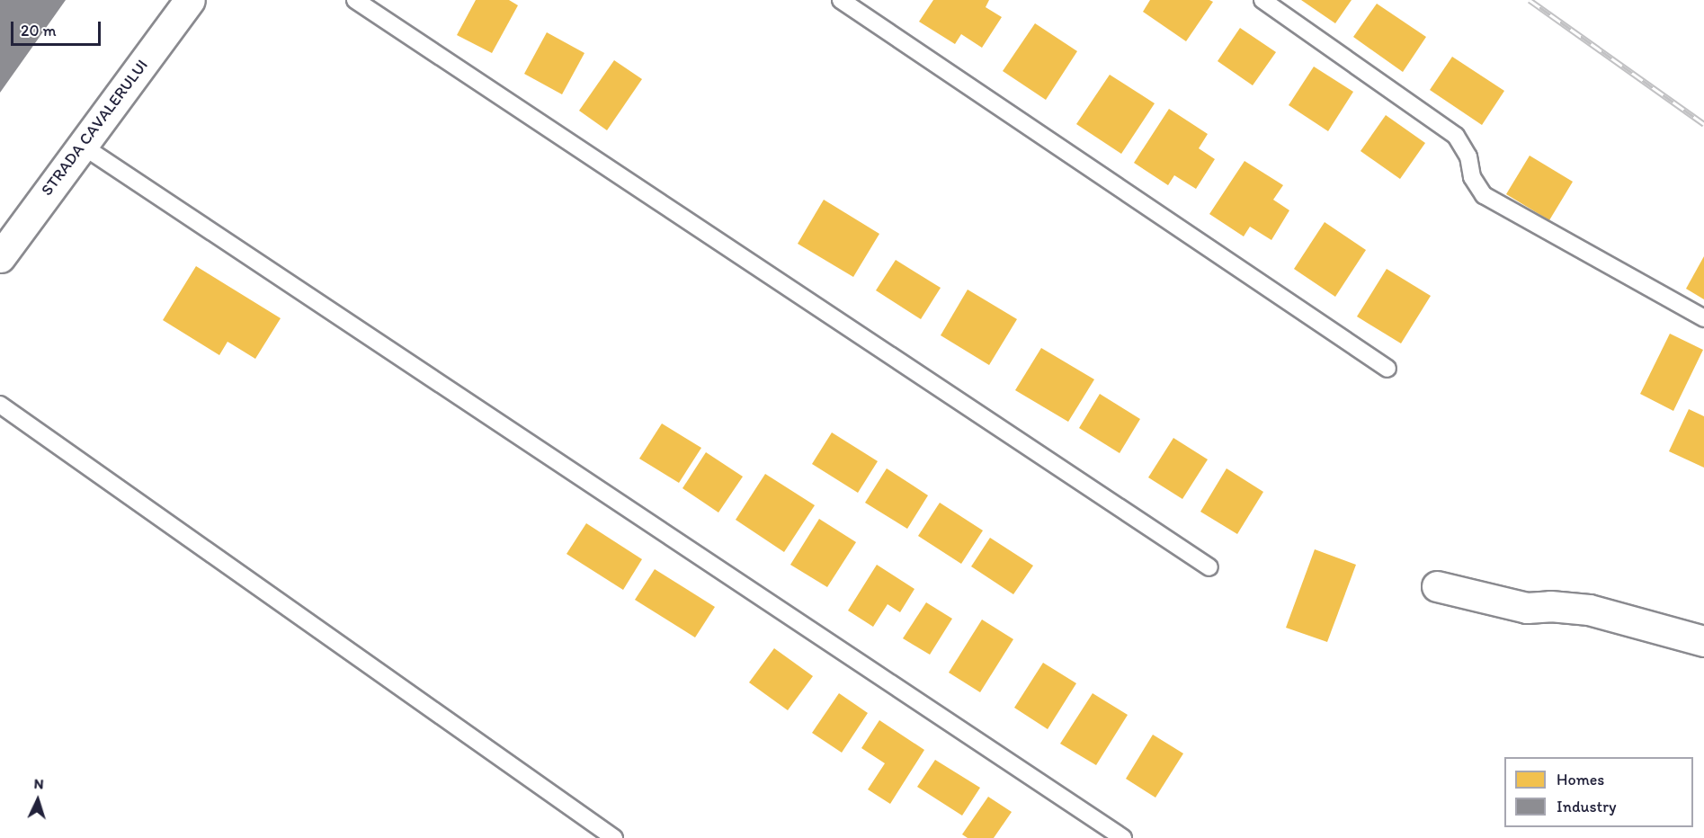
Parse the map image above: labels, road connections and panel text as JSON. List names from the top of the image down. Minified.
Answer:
{"streets":{"main road":["STRADA CAVALERULUI"]},"legend":["Homes","Industry"],"scale_bar":"20 m","north":"top"}
